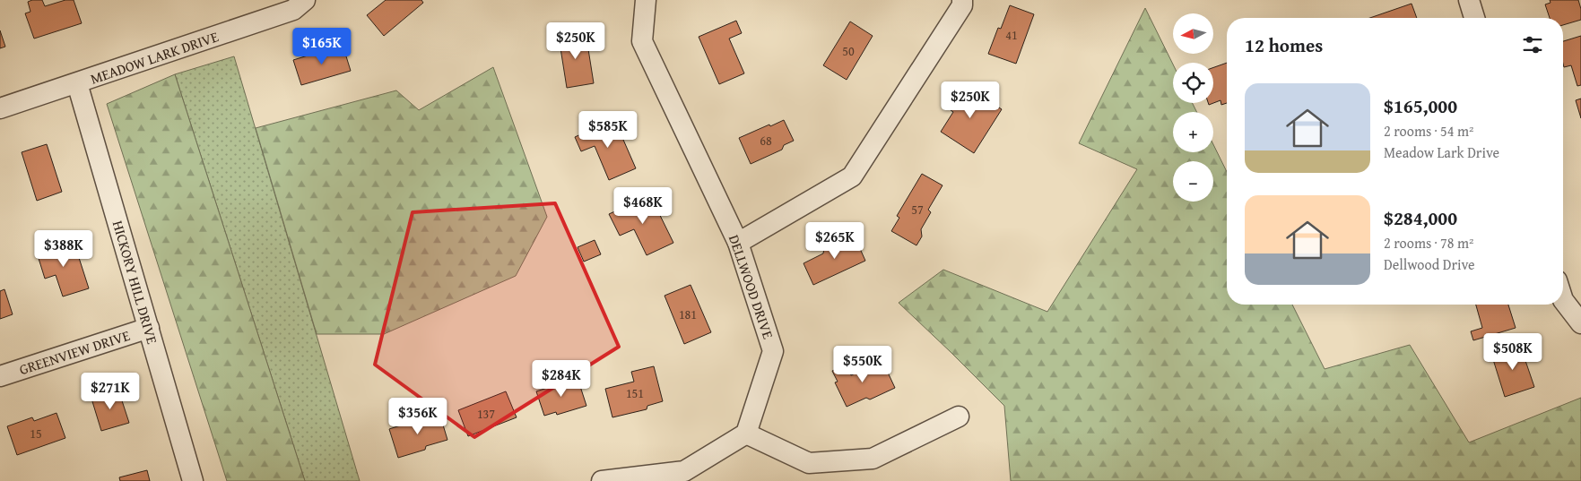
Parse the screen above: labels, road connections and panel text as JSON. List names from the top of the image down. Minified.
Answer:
{"streets":{"street":["MEADOW LARK DRIVE","HICKORY HILL DRIVE","DELLWOOD DRIVE","GREENVIEW DRIVE"]},"crossings":[["MEADOW LARK DRIVE","HICKORY HILL DRIVE"],["HICKORY HILL DRIVE","GREENVIEW DRIVE"]],"house_numbers":["41","50","68","57","181","151","137","15"],"north":"left","page":{"map_buttons":["+","−"],"heading":"12 homes","price":["$250K","$165K","$250K","$585K","$468K","$265K","$388K","$508K","$550K","$284K","$271K","$356K"],"list":[{"name":"$165,000","note":"2 rooms · 54 m² · Meadow Lark Drive"},{"name":"$284,000","note":"2 rooms · 78 m² · Dellwood Drive"}]}}
